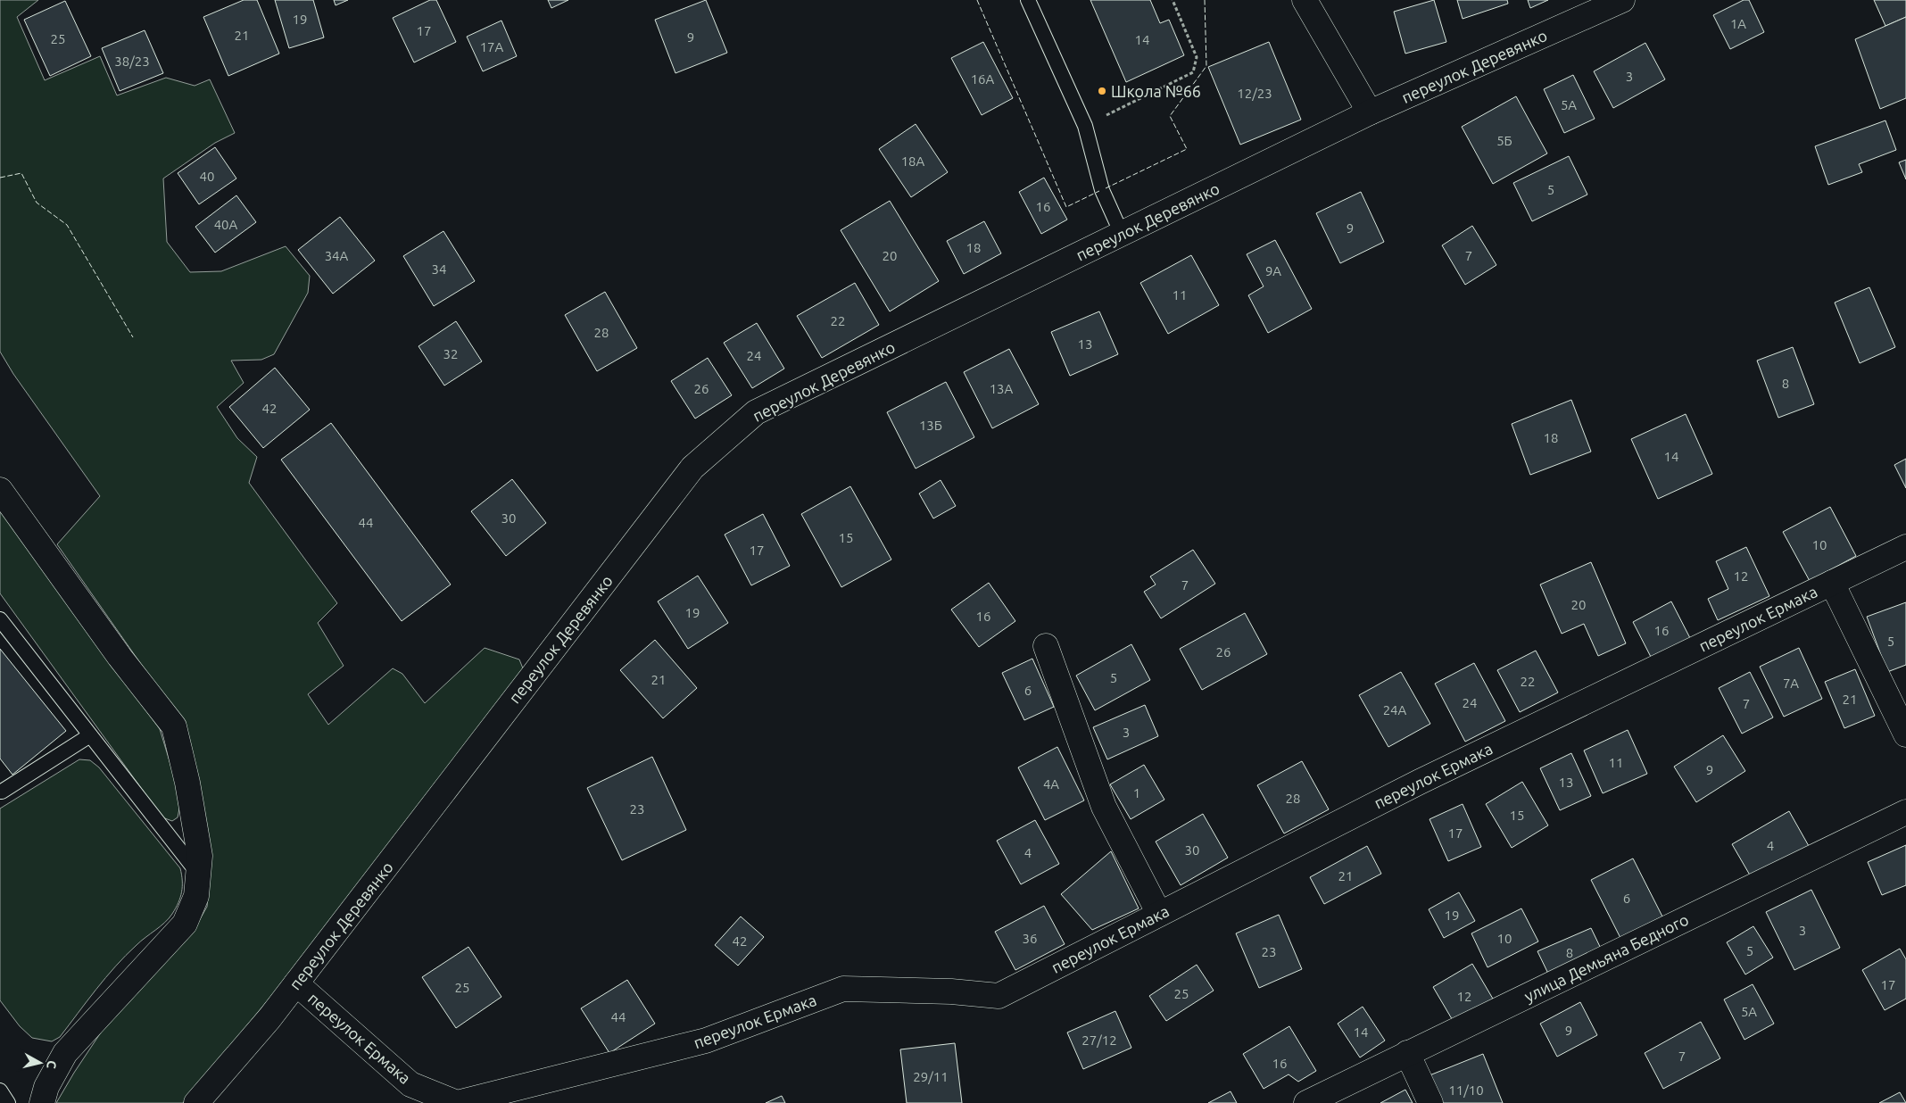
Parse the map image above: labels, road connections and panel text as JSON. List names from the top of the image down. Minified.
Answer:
{"streets":{"street":["переулок Деревянко","переулок Ермака","улица Демьяна Бедного"]},"crossings":[["переулок Деревянко","переулок Ермака"]],"places":["Школа №66"],"house_numbers":["19","1А","17","21","9","25","14","17А","38/23","3","16А","12/23","5А","5Б","18А","40","5","16","40А","9","18","34А","20","7","34","9А","11","22","28","13","32","24","8","26","13А","42","13Б","18","14","30","44","15","10","17","12","7","20","19","16","16","5","26","5","21","22","7А","6","21","24","7","24А","3","11","9","13","4А","1","28","23","15","17","4","30","4","21","6","19","3","36","10","42","5","23","8","17","25","25","12","5А","44","9","14","27/12","7","16","29/11","11/10"],"north":"right"}
